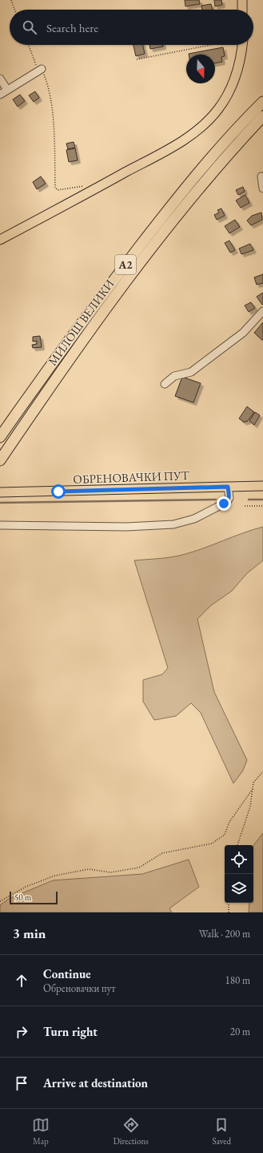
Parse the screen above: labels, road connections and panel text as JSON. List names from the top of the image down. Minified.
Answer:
{"streets":{"highway":["A2","МИЛОШ ВЕЛИКИ"],"main road":["ОБРЕНОВАЧКИ ПУТ"]},"scale_bar":"50 m","north":"bottom","page":{"search":"Search here","scale":"50 m","heading":["3 min","Walk · 200 m"],"list":[["Continue","Обреновачки пут","180 m"],["Turn right","20 m"],"Arrive at destination"],"nav":["Map","Directions","Saved"]}}
